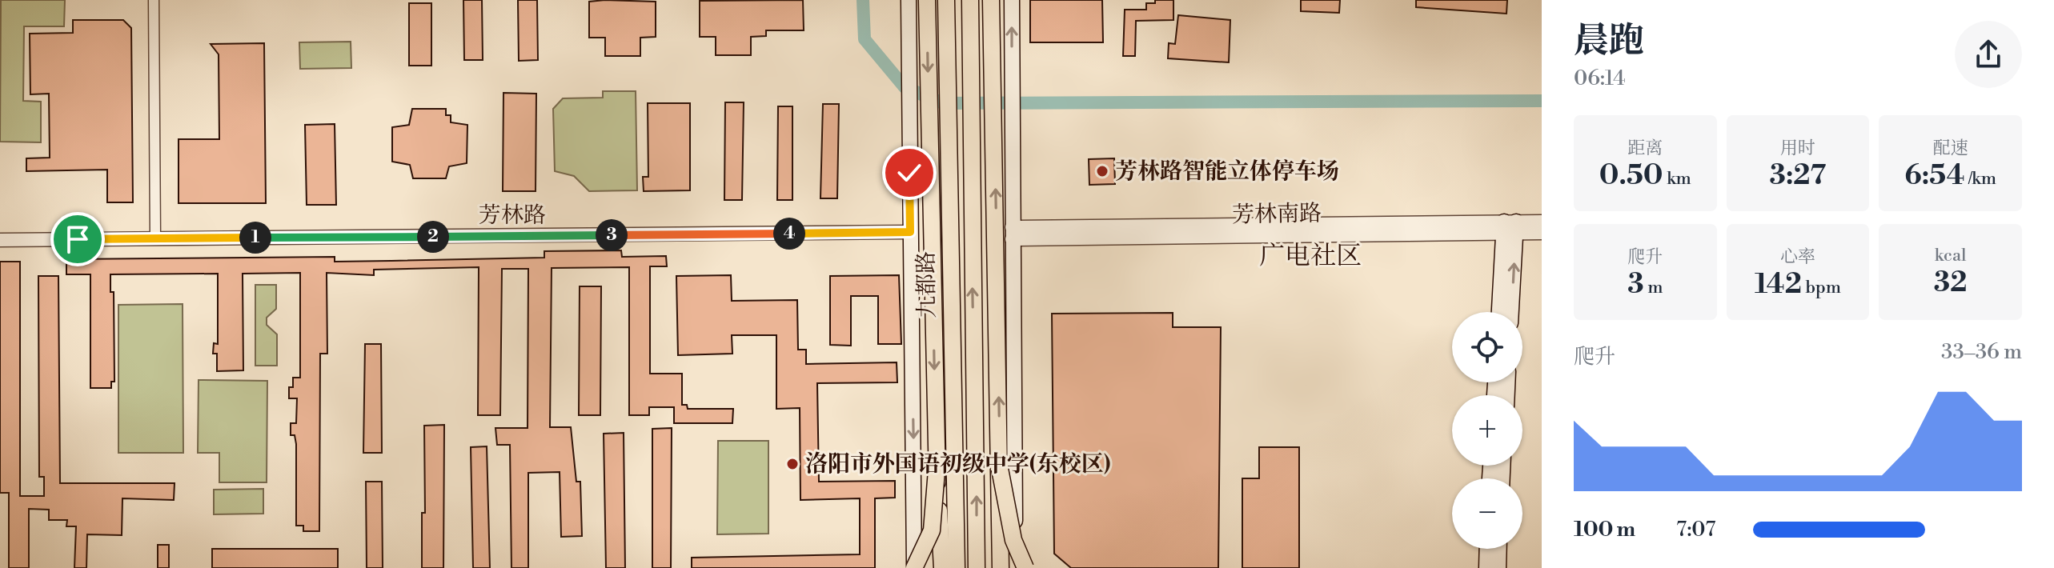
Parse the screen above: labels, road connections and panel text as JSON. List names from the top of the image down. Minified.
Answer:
{"streets":{"main road":["九都路"],"street":["芳林南路","芳林路"]},"crossings":[["芳林路","九都路"]],"districts":["广电社区"],"places":["芳林路智能立体停车场","洛阳市外国语初级中学(东校区)"],"page":{"heading":["晨跑","06:14"],"stats":[["距离","0.50 km"],["用时","3:27"],["配速","6:54 /km"],["爬升","3 m"],["心率","142 bpm"],["kcal","32"]],"pins":["4","3","2","1"],"map_buttons":["+","−"],"chart":["爬升","33–36 m"],"list":[{"name":"100 m","note":"7:07"}]}}
